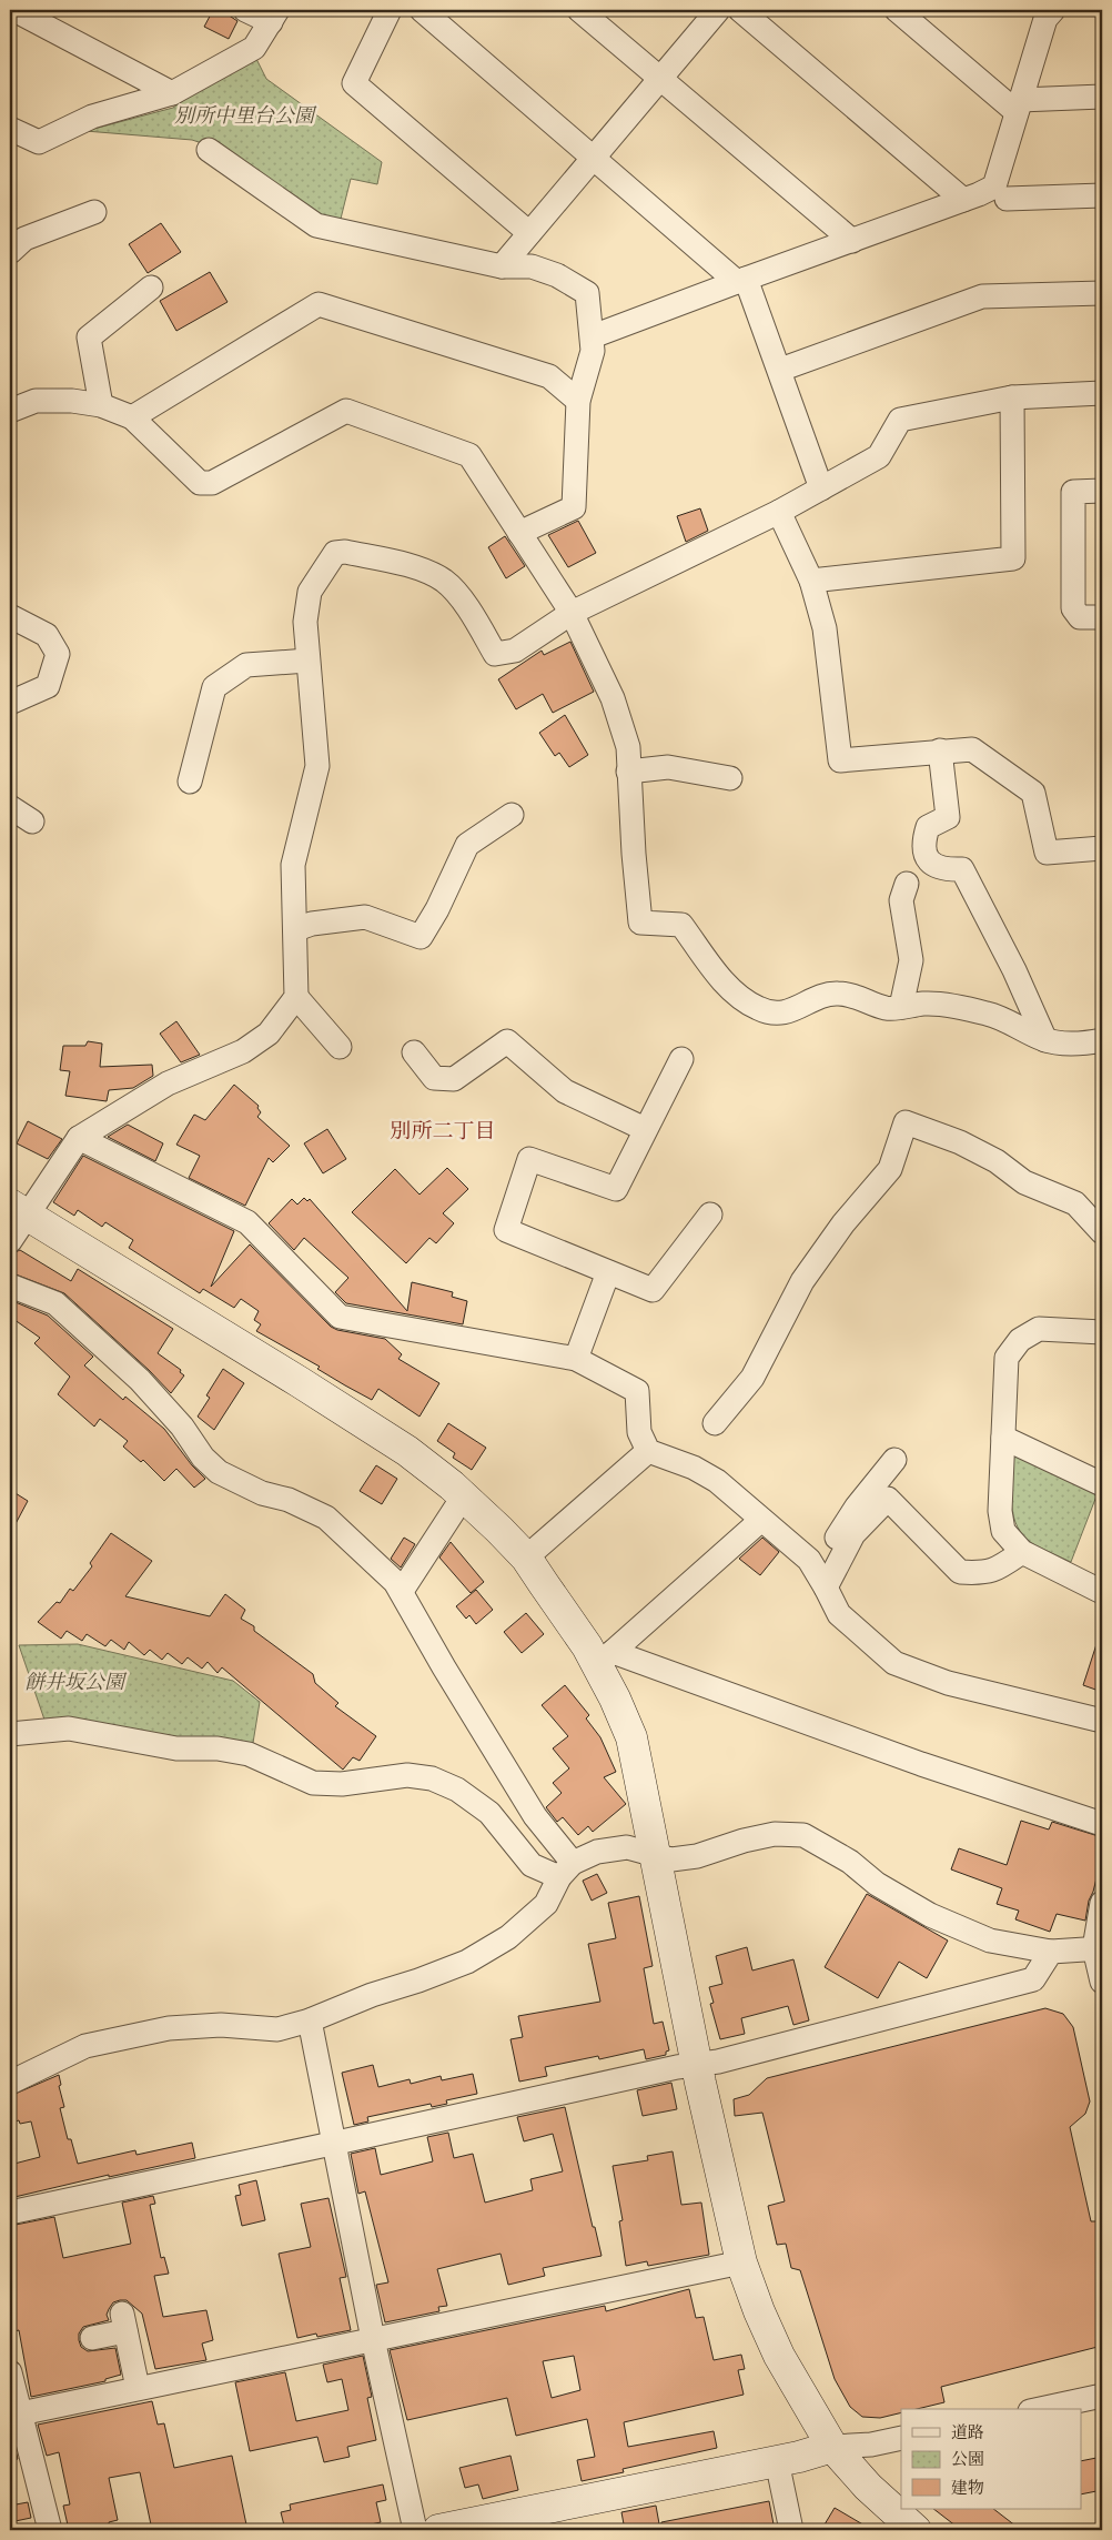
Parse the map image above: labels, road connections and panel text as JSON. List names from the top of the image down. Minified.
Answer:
{"districts":["別所二丁目"],"parks":["別所中里台公園","餅井坂公園"],"legend":["道路","公園","建物"]}
